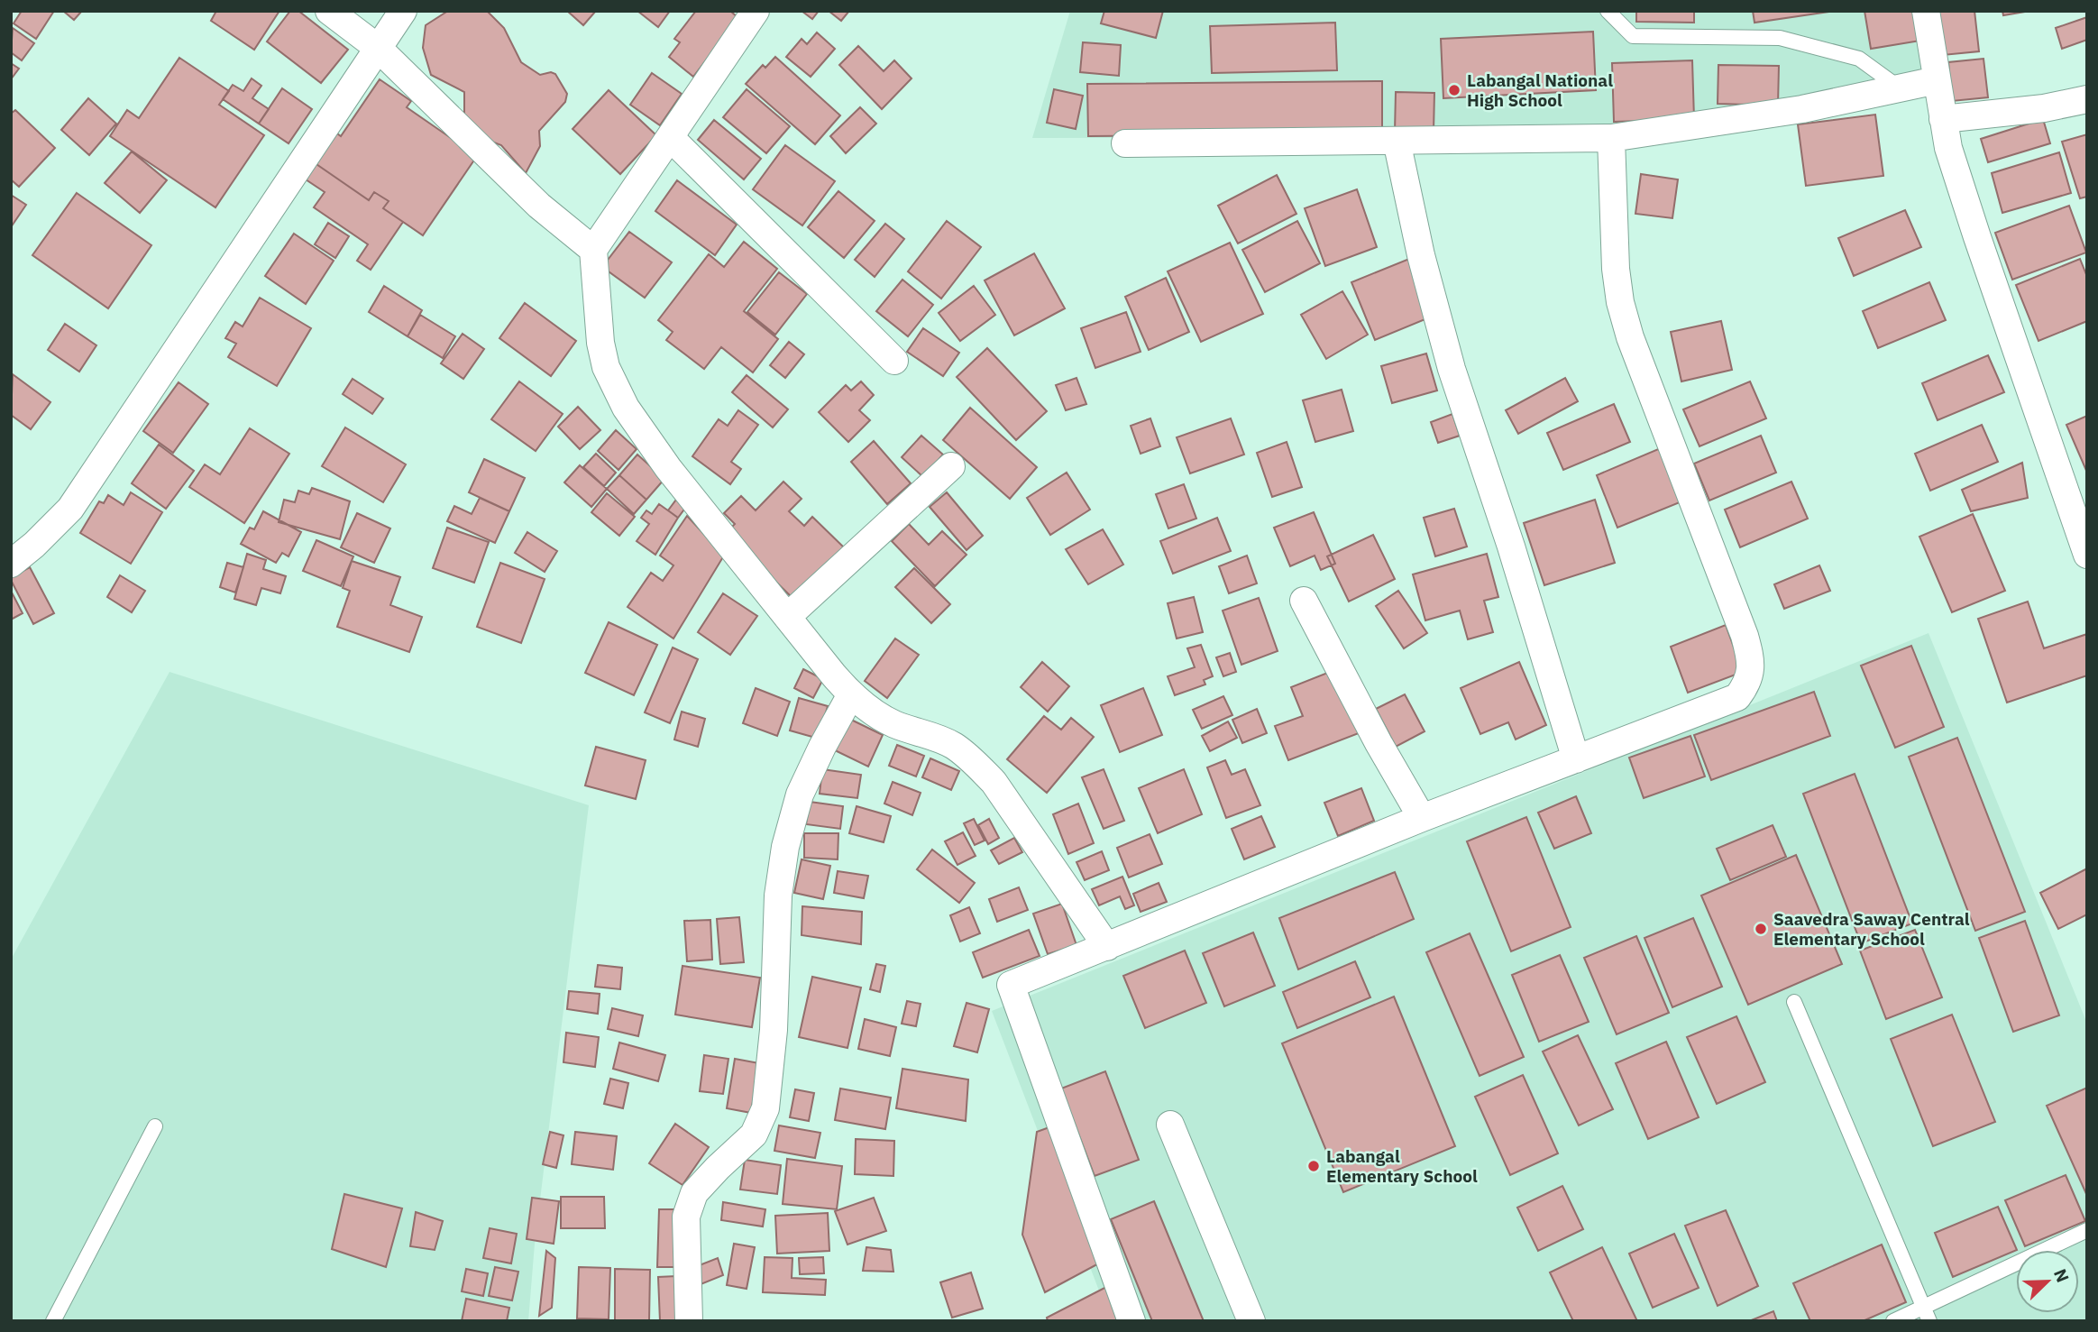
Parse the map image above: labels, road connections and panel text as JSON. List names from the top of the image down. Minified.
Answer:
{"places":["Labangal National High School","Saavedra Saway Central Elementary School","Labangal Elementary School"],"north":"top right"}
